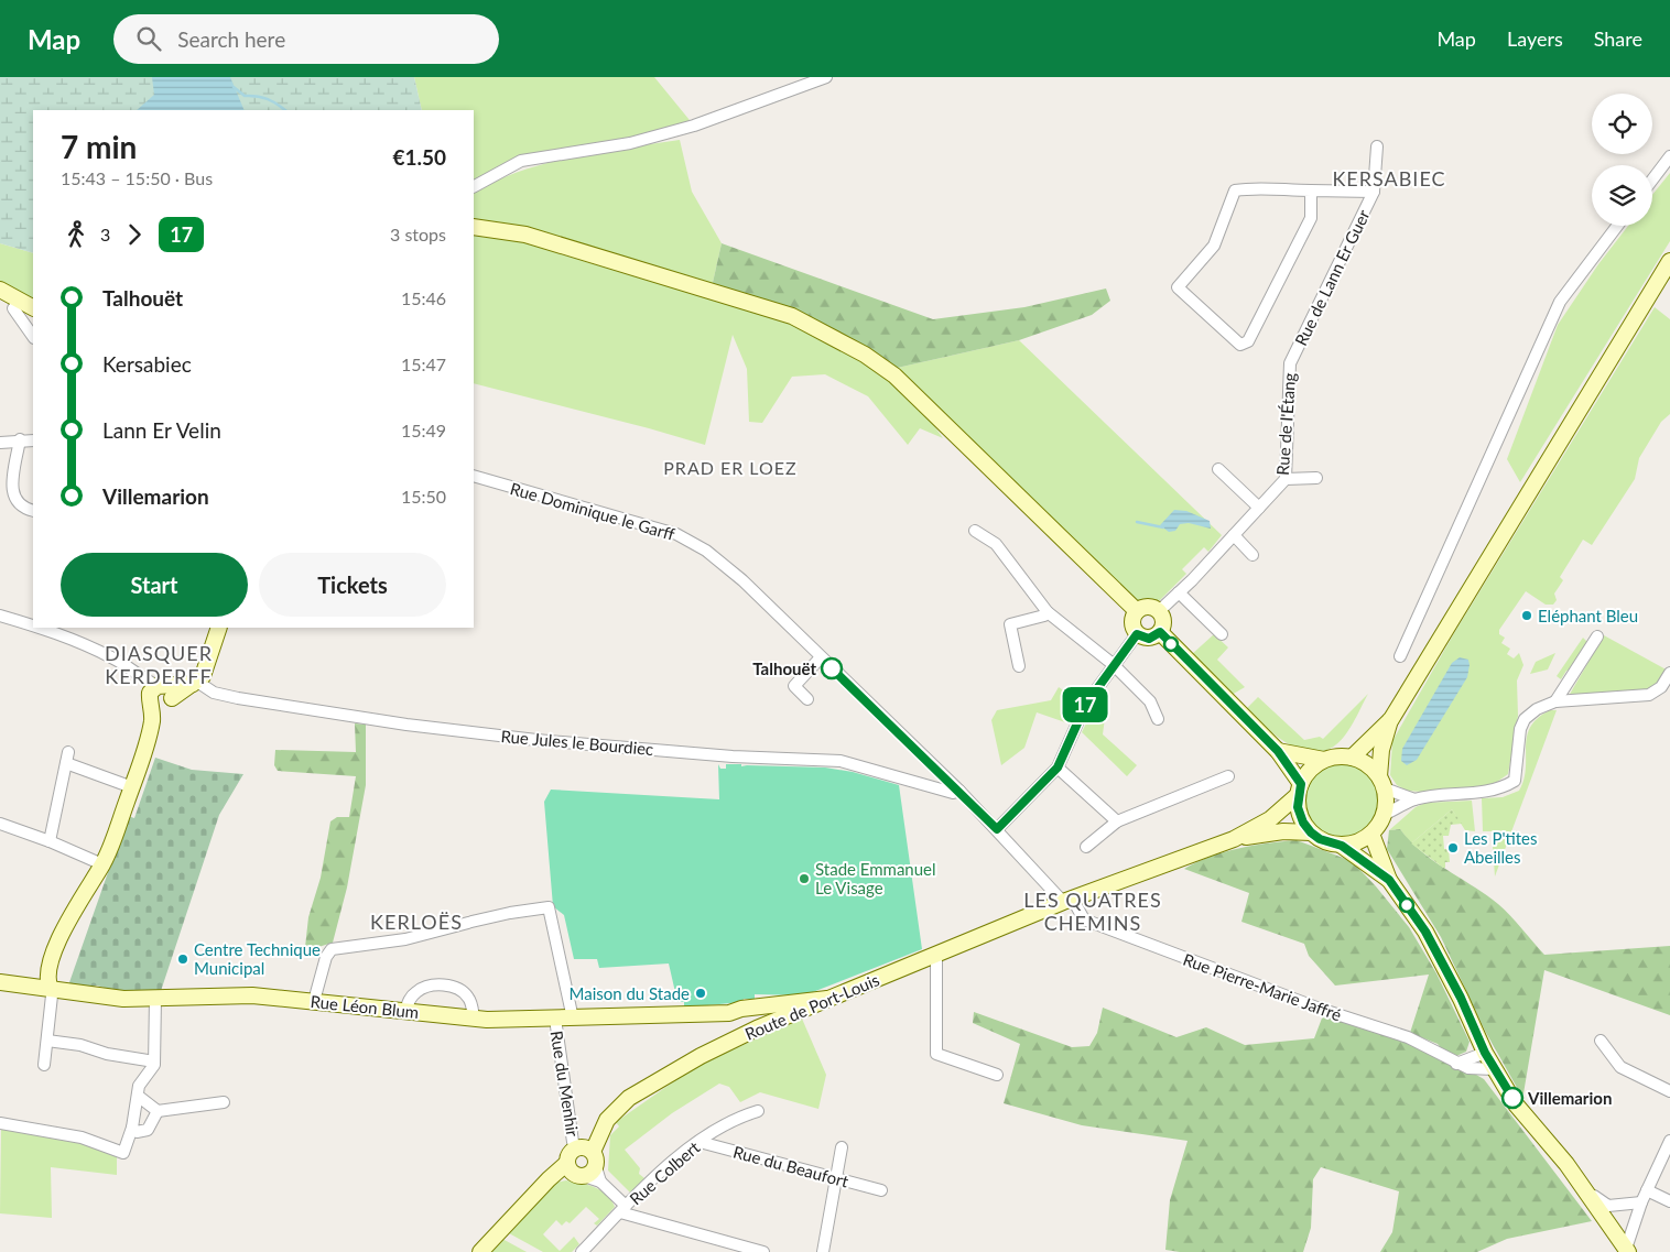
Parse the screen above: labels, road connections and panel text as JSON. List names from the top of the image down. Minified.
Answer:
{"streets":{"street":["Rue de Lann Er Guer","Rue de l'Étang","Rue Dominique le Garff","Rue Jules le Bourdiec","Rue Pierre-Marie Jaffré","Rue Léon Blum","Route de Port-Louis","Rue du Menhir","Rue du Beaufort","Rue Colbert"]},"crossings":[["Rue de Lann Er Guer","Rue de l'Étang"],["Rue Dominique le Garff","Rue Jules le Bourdiec"],["Rue Dominique le Garff","Rue Pierre-Marie Jaffré"],["Rue Dominique le Garff","Route de Port-Louis"],["Rue Pierre-Marie Jaffré","Route de Port-Louis"],["Rue Léon Blum","Route de Port-Louis"],["Rue Léon Blum","Rue du Menhir"],["Route de Port-Louis","Rue du Menhir"],["Rue du Beaufort","Rue Colbert"]],"districts":["KERSABIEC","PRAD ER LOEZ","DIASQUER KERDERFF","LES QUATRES CHEMINS","KERLOËS"],"places":["Eléphant Bleu","Talhouët","Les P'tites Abeilles","Stade Emmanuel Le Visage","Centre Technique Municipal","Maison du Stade","Villemarion"],"lines":["bus line 17"],"page":{"header":"Map","search":"Search here","nav":["Map","Layers","Share"],"on_map":"17","heading":["7 min","15:43 – 15:50 · Bus","€1.50"],"legs":["3","17","3 stops"],"list":[{"name":"Talhouët","value":"15:46"},{"name":"Kersabiec","value":"15:47"},{"name":"Lann Er Velin","value":"15:49"},{"name":"Villemarion","value":"15:50"}],"buttons":["Start","Tickets"]}}
